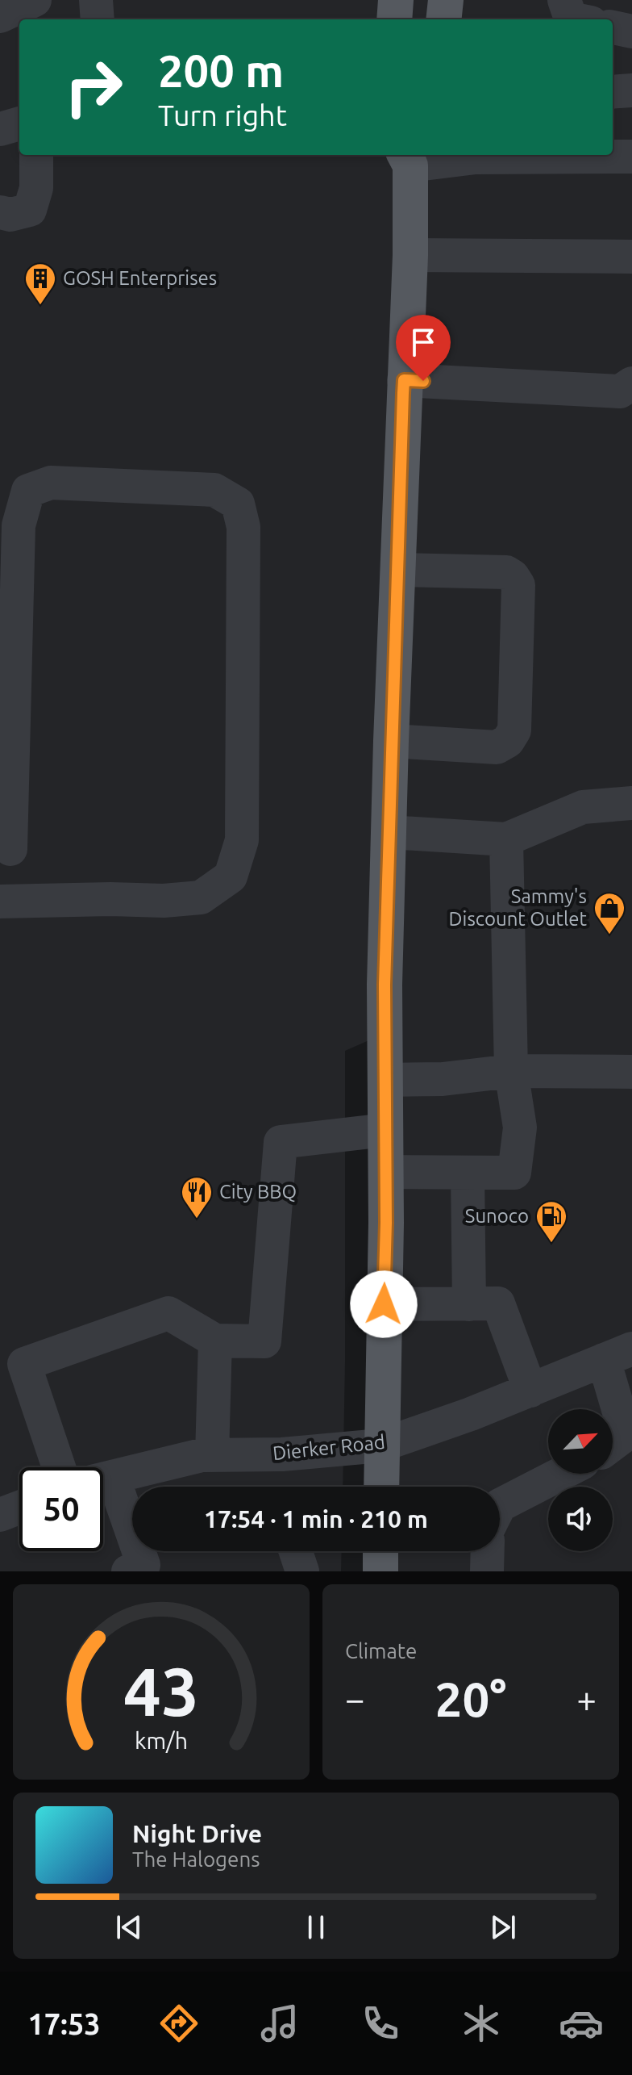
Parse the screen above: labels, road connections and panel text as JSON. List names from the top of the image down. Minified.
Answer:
{"streets":{"street":["Dierker Road"]},"places":{"building":["GOSH Enterprises"],"shop":["Sammy's Discount Outlet"],"restaurant":["City BBQ"],"fuel station":["Sunoco"]},"north":"top right","page":{"turn":["200 m","Turn right"],"limit":"50","trip":"17:54 · 1 min · 210 m","tile":"Climate","heat":["−","20°","+"],"song":["Night Drive","The Halogens"],"tabs":"17:53","gauge":["43","km/h"]}}
